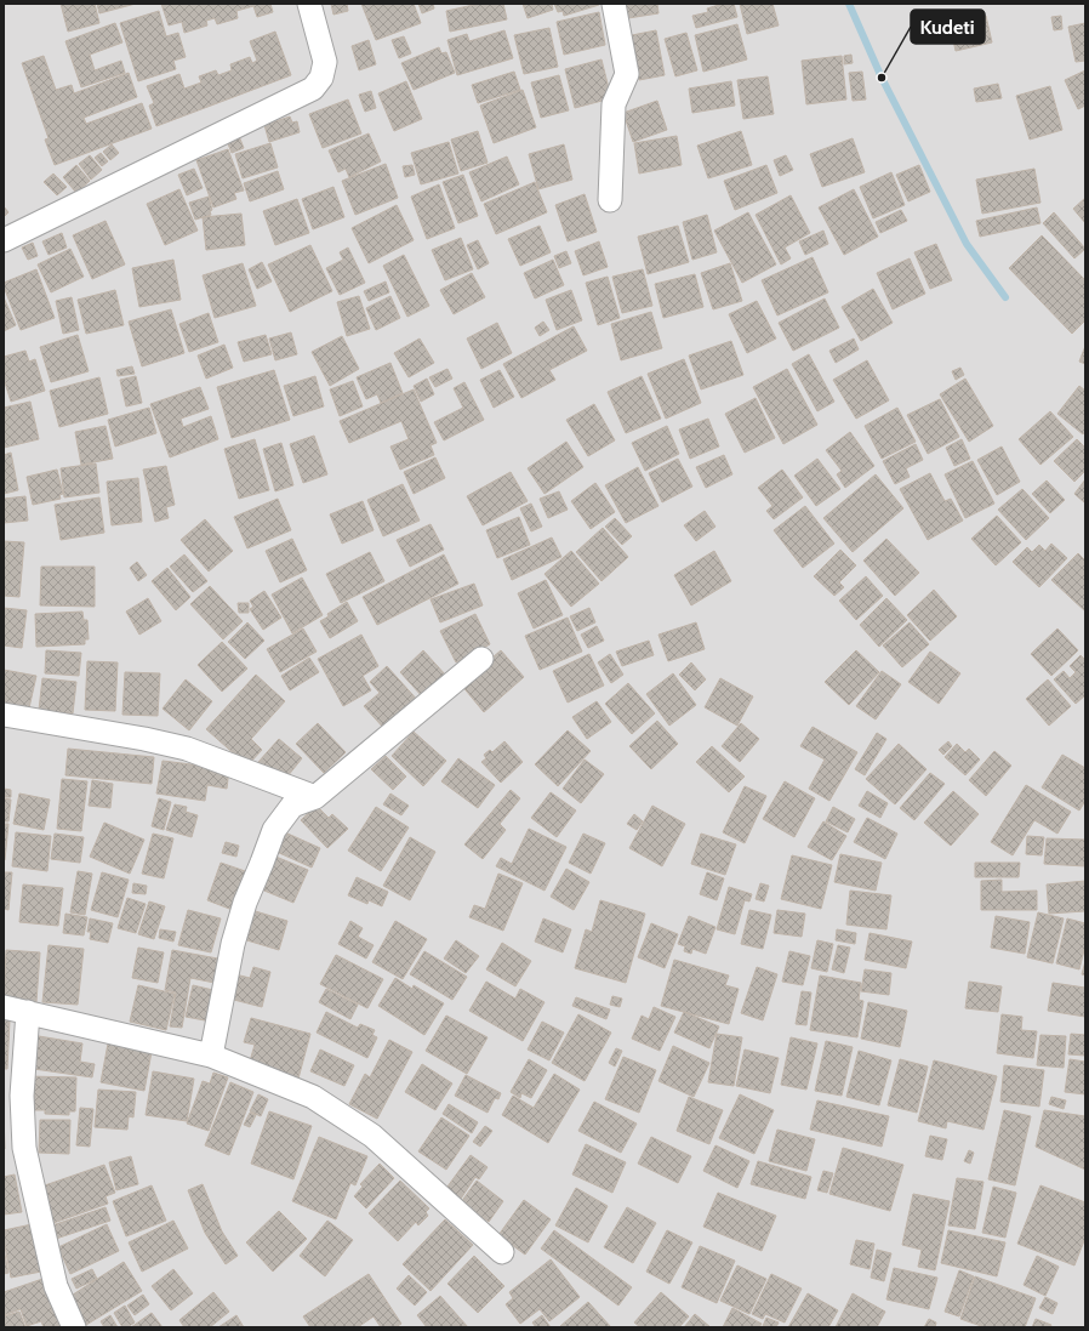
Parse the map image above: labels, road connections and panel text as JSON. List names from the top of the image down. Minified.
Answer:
{"places":["Kudeti"]}
